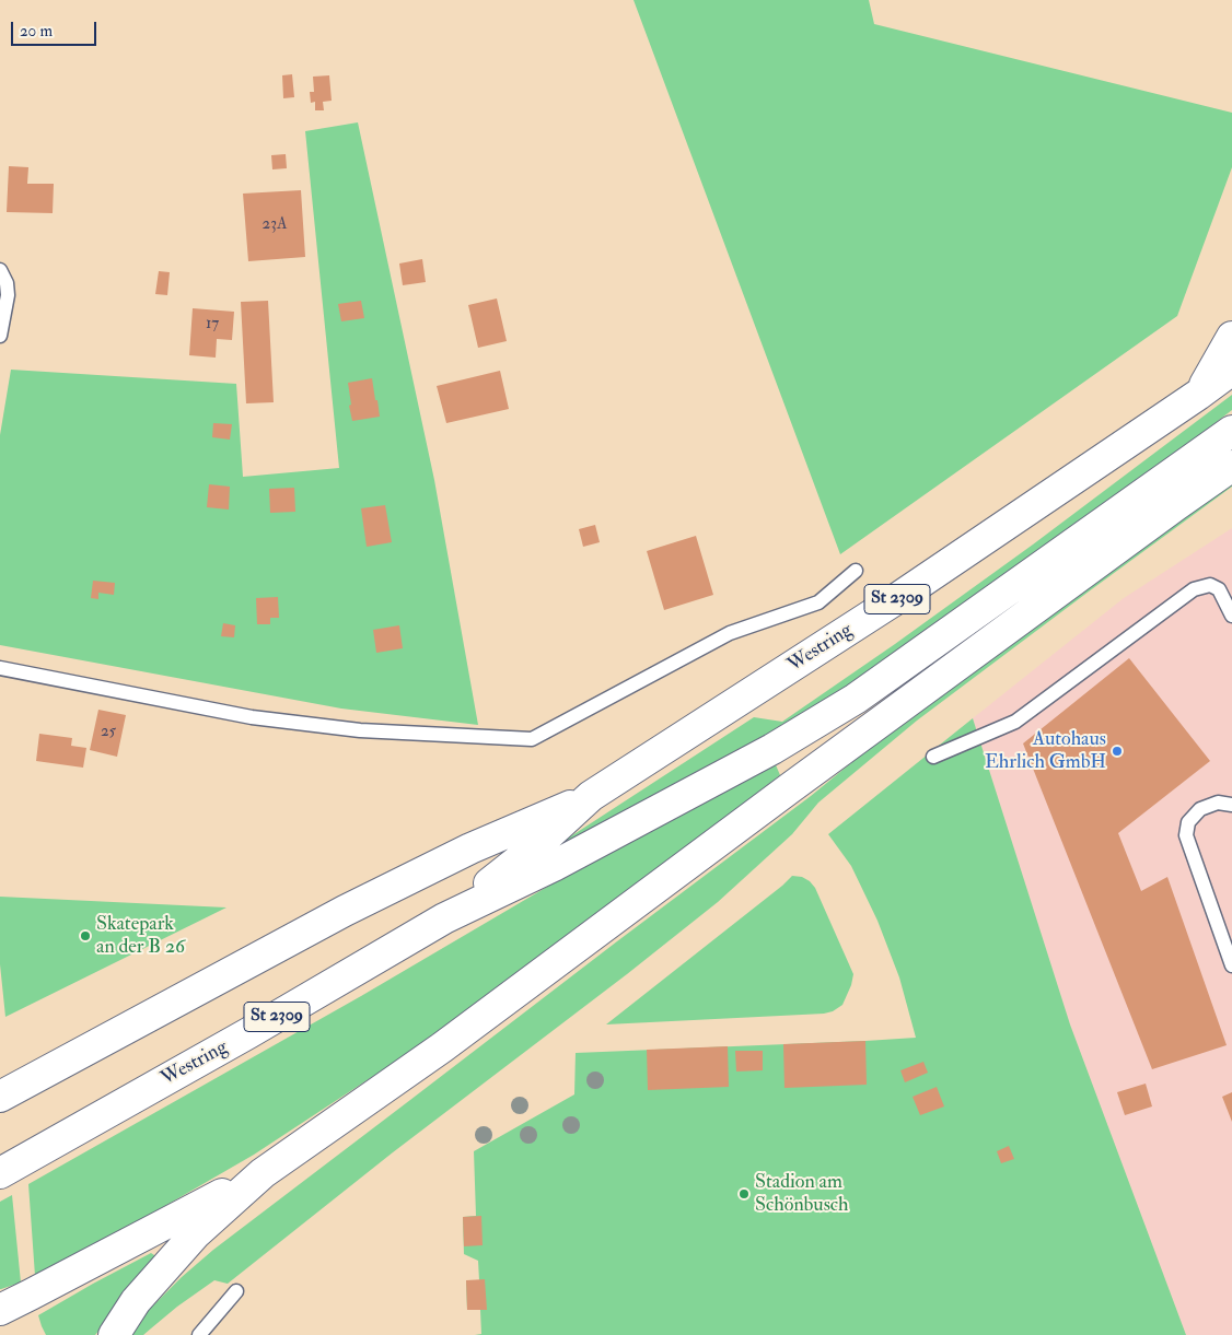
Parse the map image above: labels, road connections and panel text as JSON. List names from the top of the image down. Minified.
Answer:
{"streets":{"highway":["St 2309","Westring"]},"places":["Autohaus Ehrlich GmbH","Skatepark an der B 26","Stadion am Schönbusch"],"house_numbers":["23A","17","25"],"scale_bar":"20 m"}
